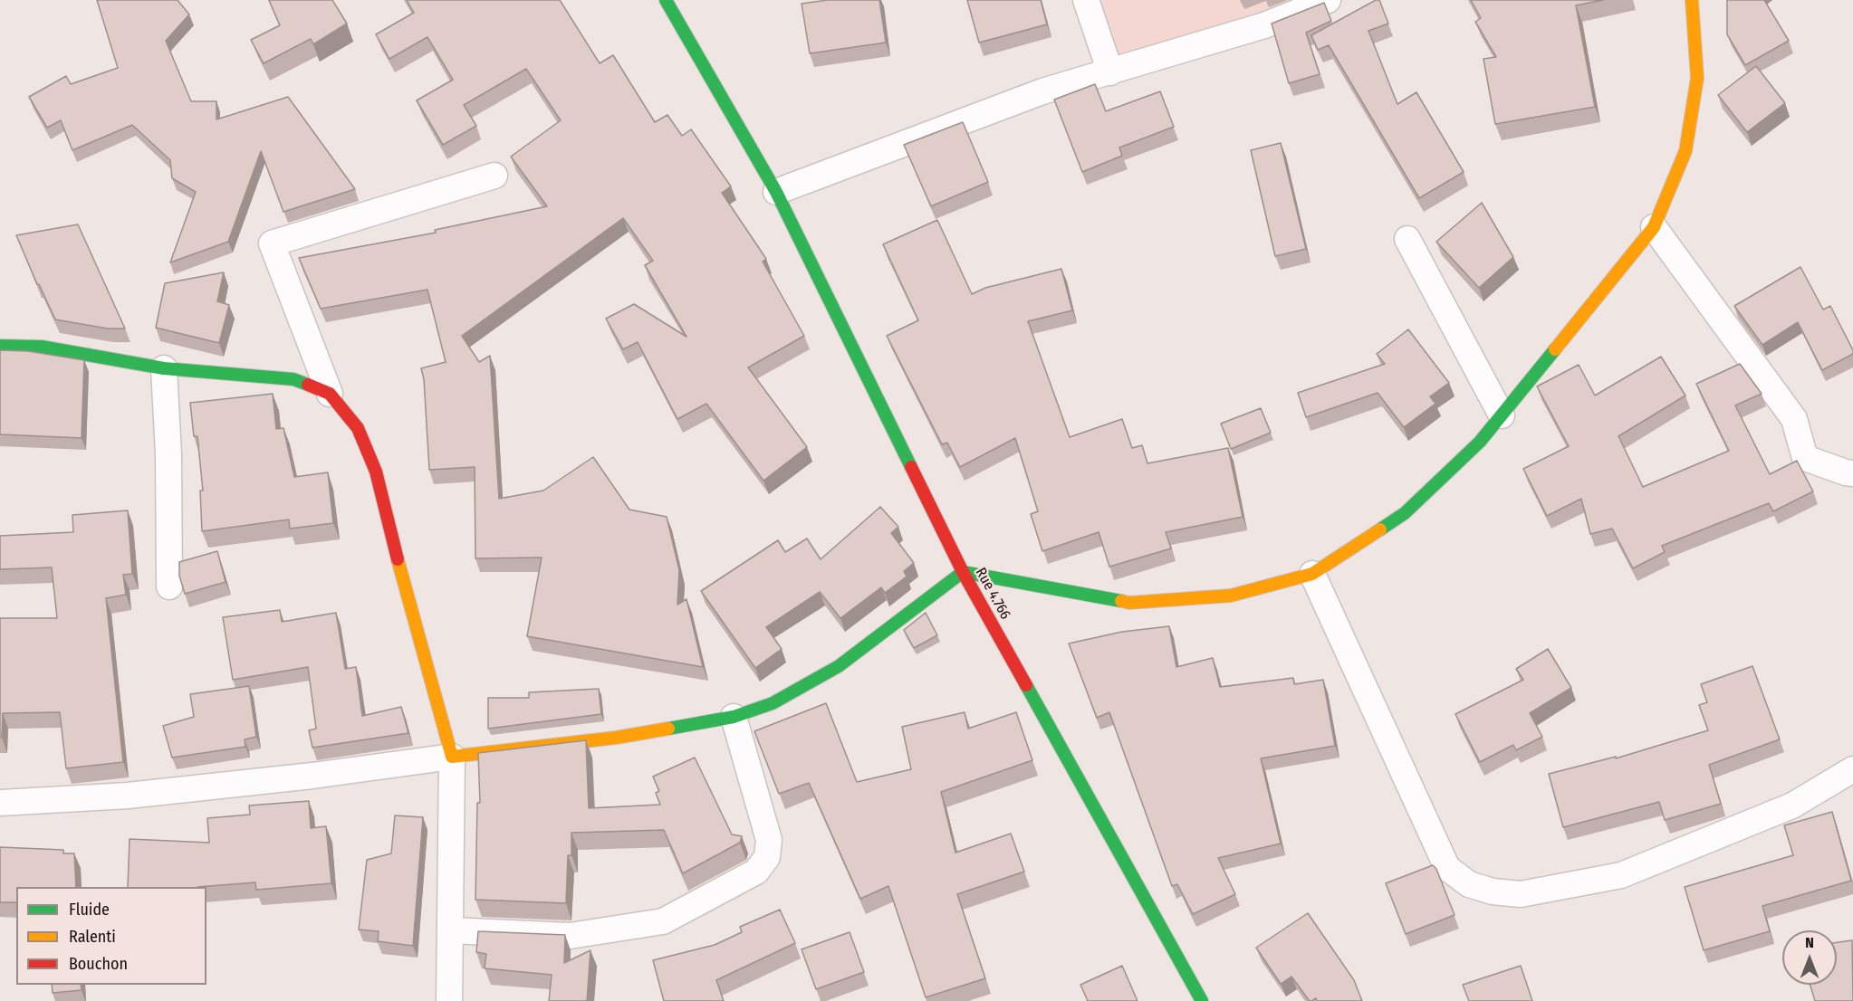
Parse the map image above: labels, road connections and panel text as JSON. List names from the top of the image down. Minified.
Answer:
{"streets":{"street":["Rue 4.766"]},"legend":["Fluide","Ralenti","Bouchon"],"north":"top"}
